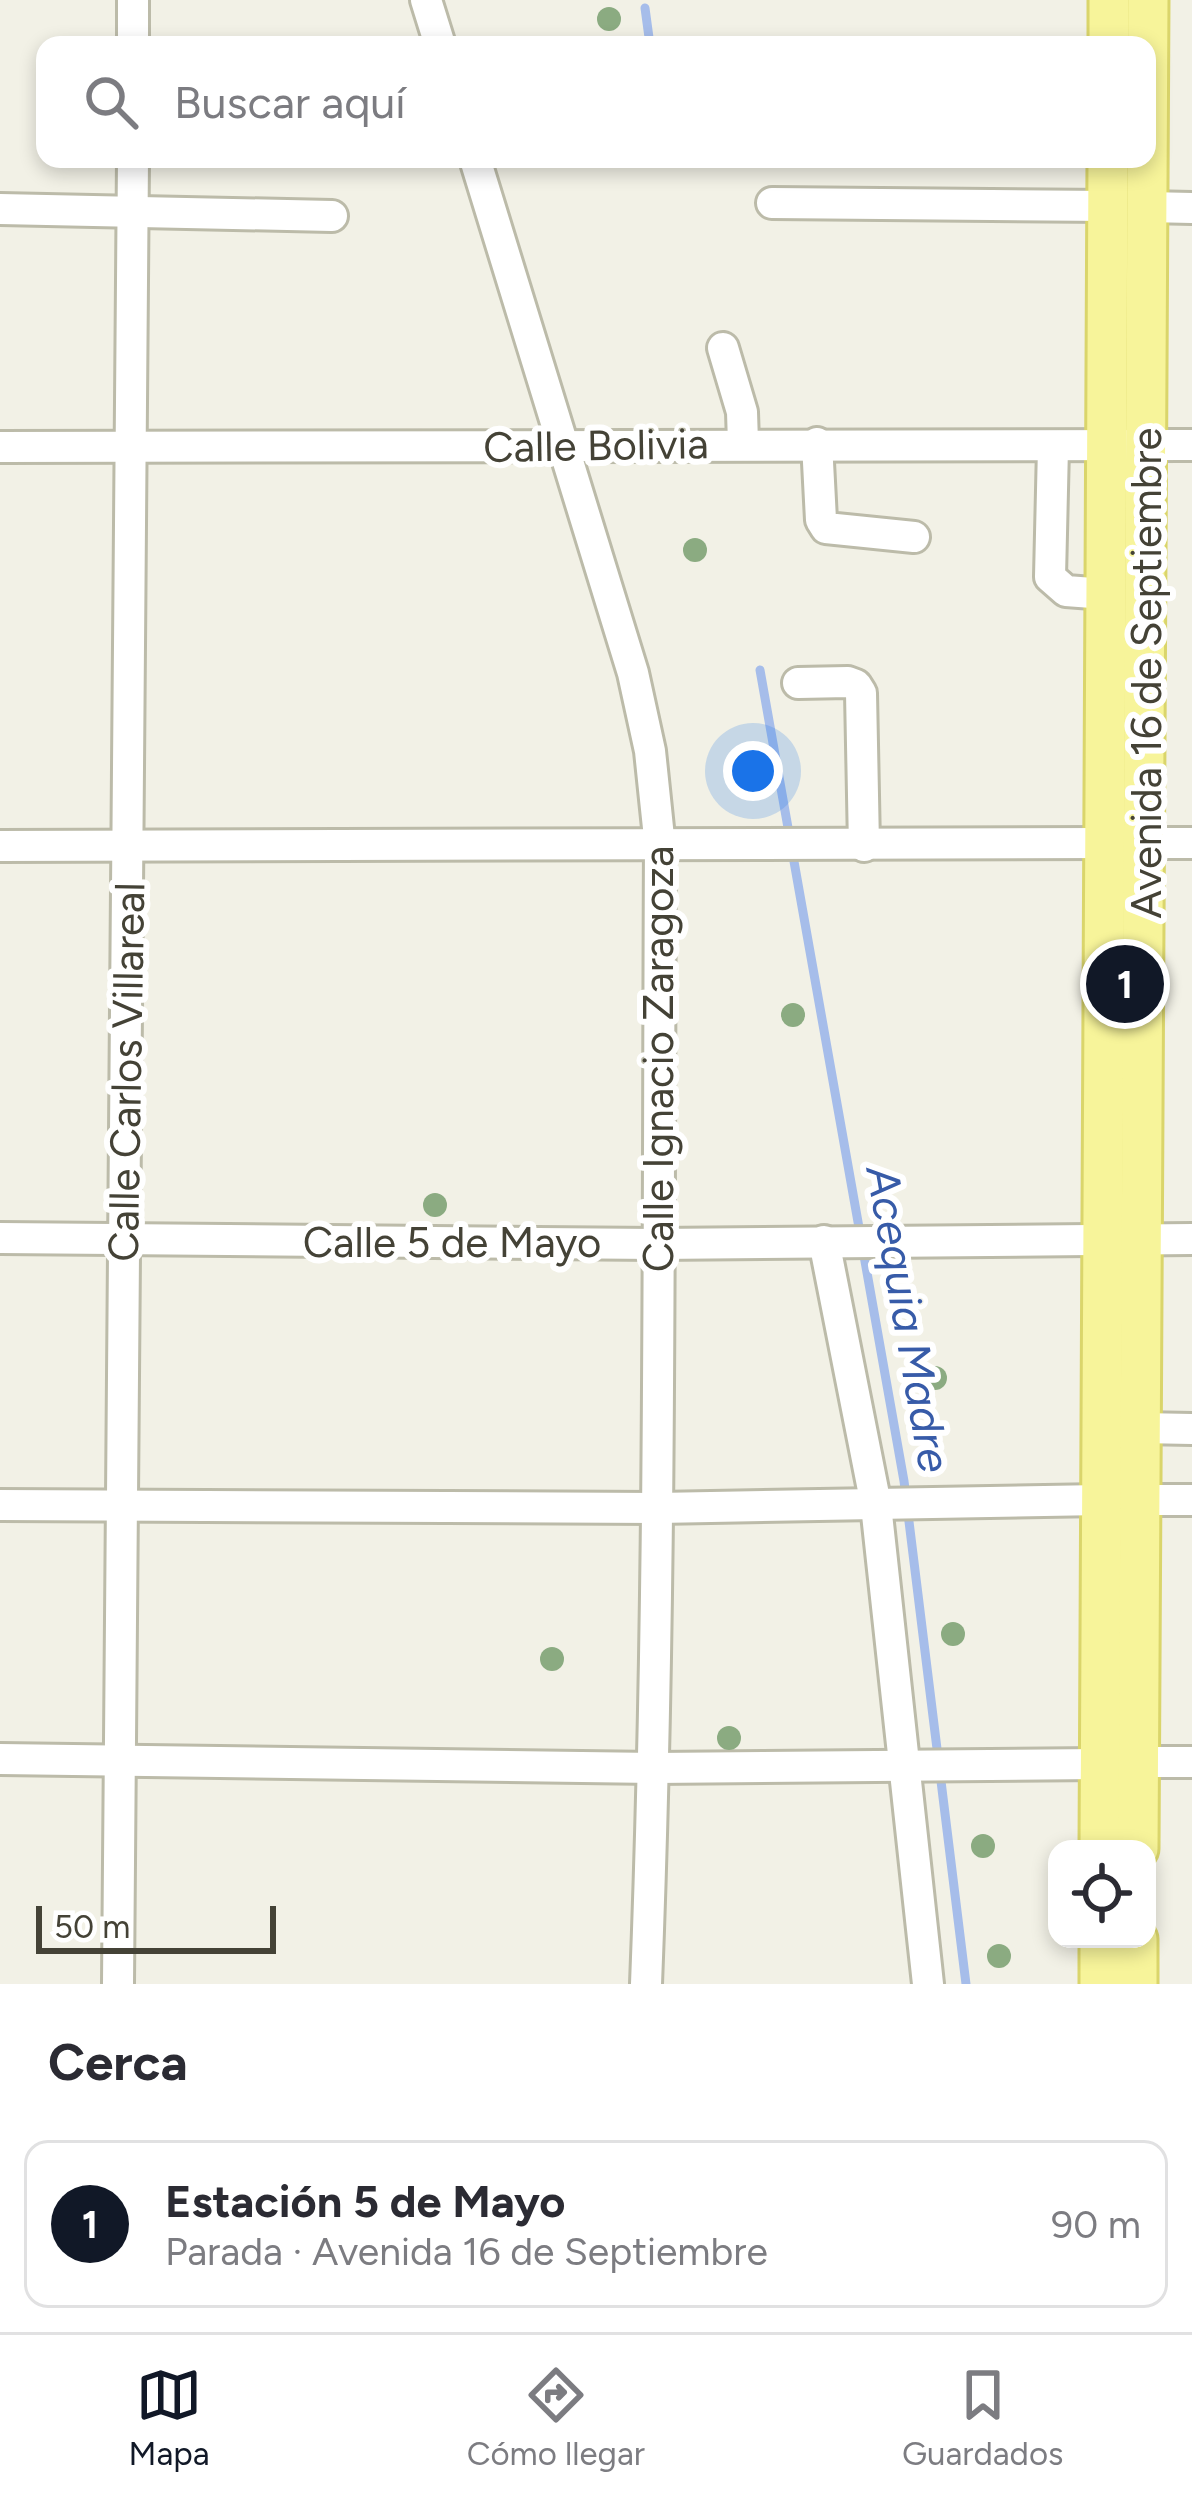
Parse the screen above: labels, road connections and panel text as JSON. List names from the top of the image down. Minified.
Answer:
{"streets":{"main road":["Avenida 16 de Septiembre"],"street":["Calle Bolivia","Calle Ignacio Zaragoza","Calle Carlos Villareal","Calle 5 de Mayo"]},"crossings":[["Calle Bolivia","Avenida 16 de Septiembre"],["Calle Bolivia","Calle Ignacio Zaragoza"],["Calle Bolivia","Calle Carlos Villareal"],["Avenida 16 de Septiembre","Calle 5 de Mayo"],["Calle Ignacio Zaragoza","Calle 5 de Mayo"],["Calle Carlos Villareal","Calle 5 de Mayo"]],"water":["Acequia Madre"],"scale_bar":"50 m","page":{"search":"Buscar aquí","pins":"1","scale":"50 m","heading":"Cerca","list":[{"mark":"1","name":"Estación 5 de Mayo","note":"Parada · Avenida 16 de Septiembre","value":"90 m"}],"nav":["Mapa","Cómo llegar","Guardados"]}}
